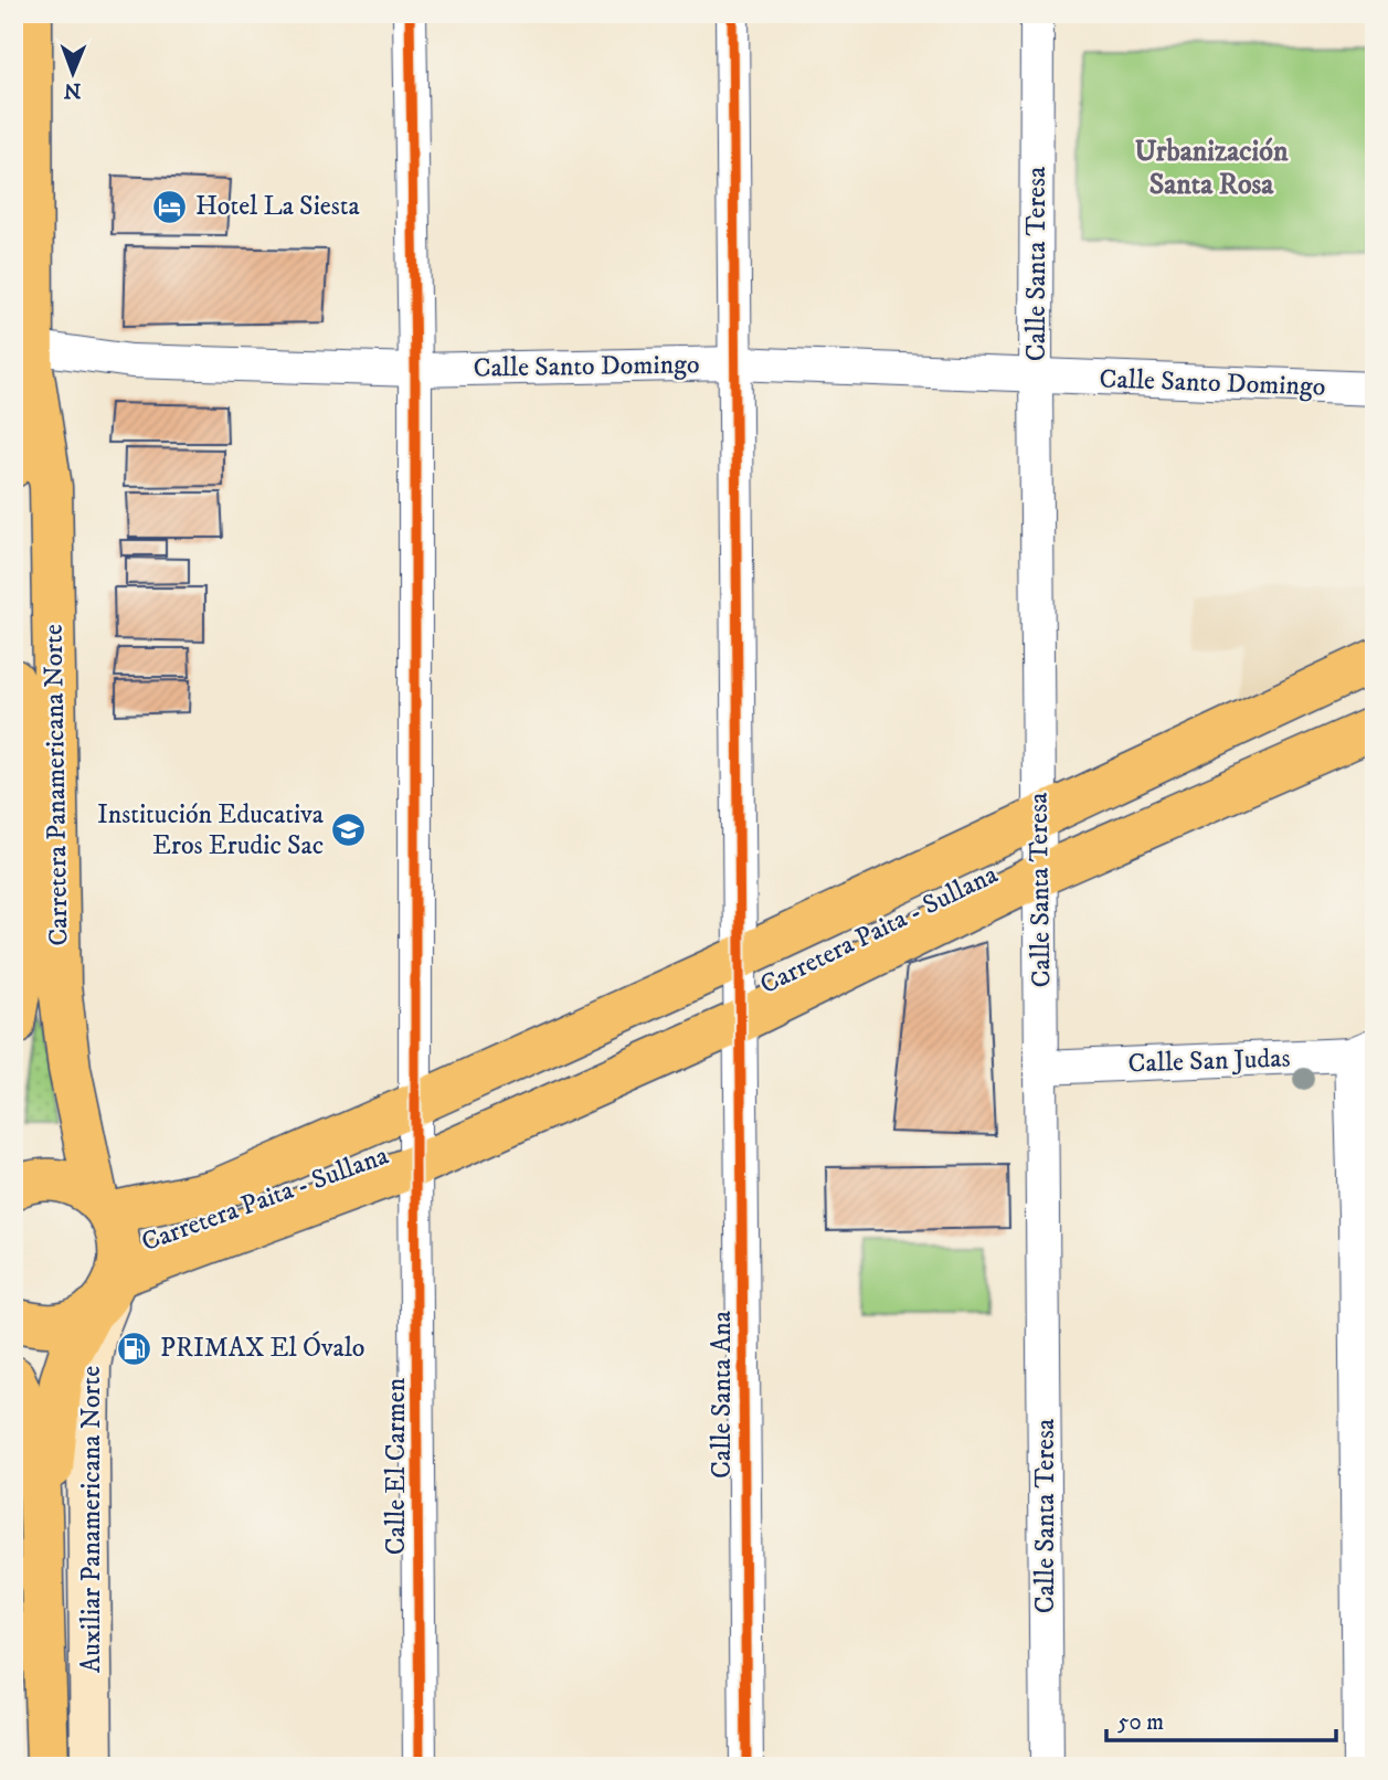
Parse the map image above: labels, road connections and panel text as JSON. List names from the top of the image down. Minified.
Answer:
{"streets":{"main road":["Carretera Panamericana Norte","Carretera Paita - Sullana","Auxiliar Panamericana Norte"],"street":["Calle Santa Teresa","Calle Santo Domingo","Calle San Judas","Calle Santa Ana","Calle El Carmen"]},"crossings":[["Calle Santa Teresa","Calle Santo Domingo"],["Calle Santa Teresa","Carretera Paita - Sullana"],["Calle Santa Teresa","Calle San Judas"],["Calle Santo Domingo","Carretera Panamericana Norte"],["Calle Santo Domingo","Calle Santa Ana"],["Calle Santo Domingo","Calle El Carmen"],["Carretera Panamericana Norte","Carretera Paita - Sullana"],["Carretera Panamericana Norte","Auxiliar Panamericana Norte"],["Carretera Paita - Sullana","Calle Santa Ana"],["Carretera Paita - Sullana","Calle El Carmen"],["Carretera Paita - Sullana","Auxiliar Panamericana Norte"]],"districts":["Urbanización Santa Rosa"],"places":{"hotel":["Hotel La Siesta"],"school or university":["Institución Educativa Eros Erudic Sac"],"fuel station":["PRIMAX El Óvalo"]},"scale_bar":"50 m","north":"bottom"}
